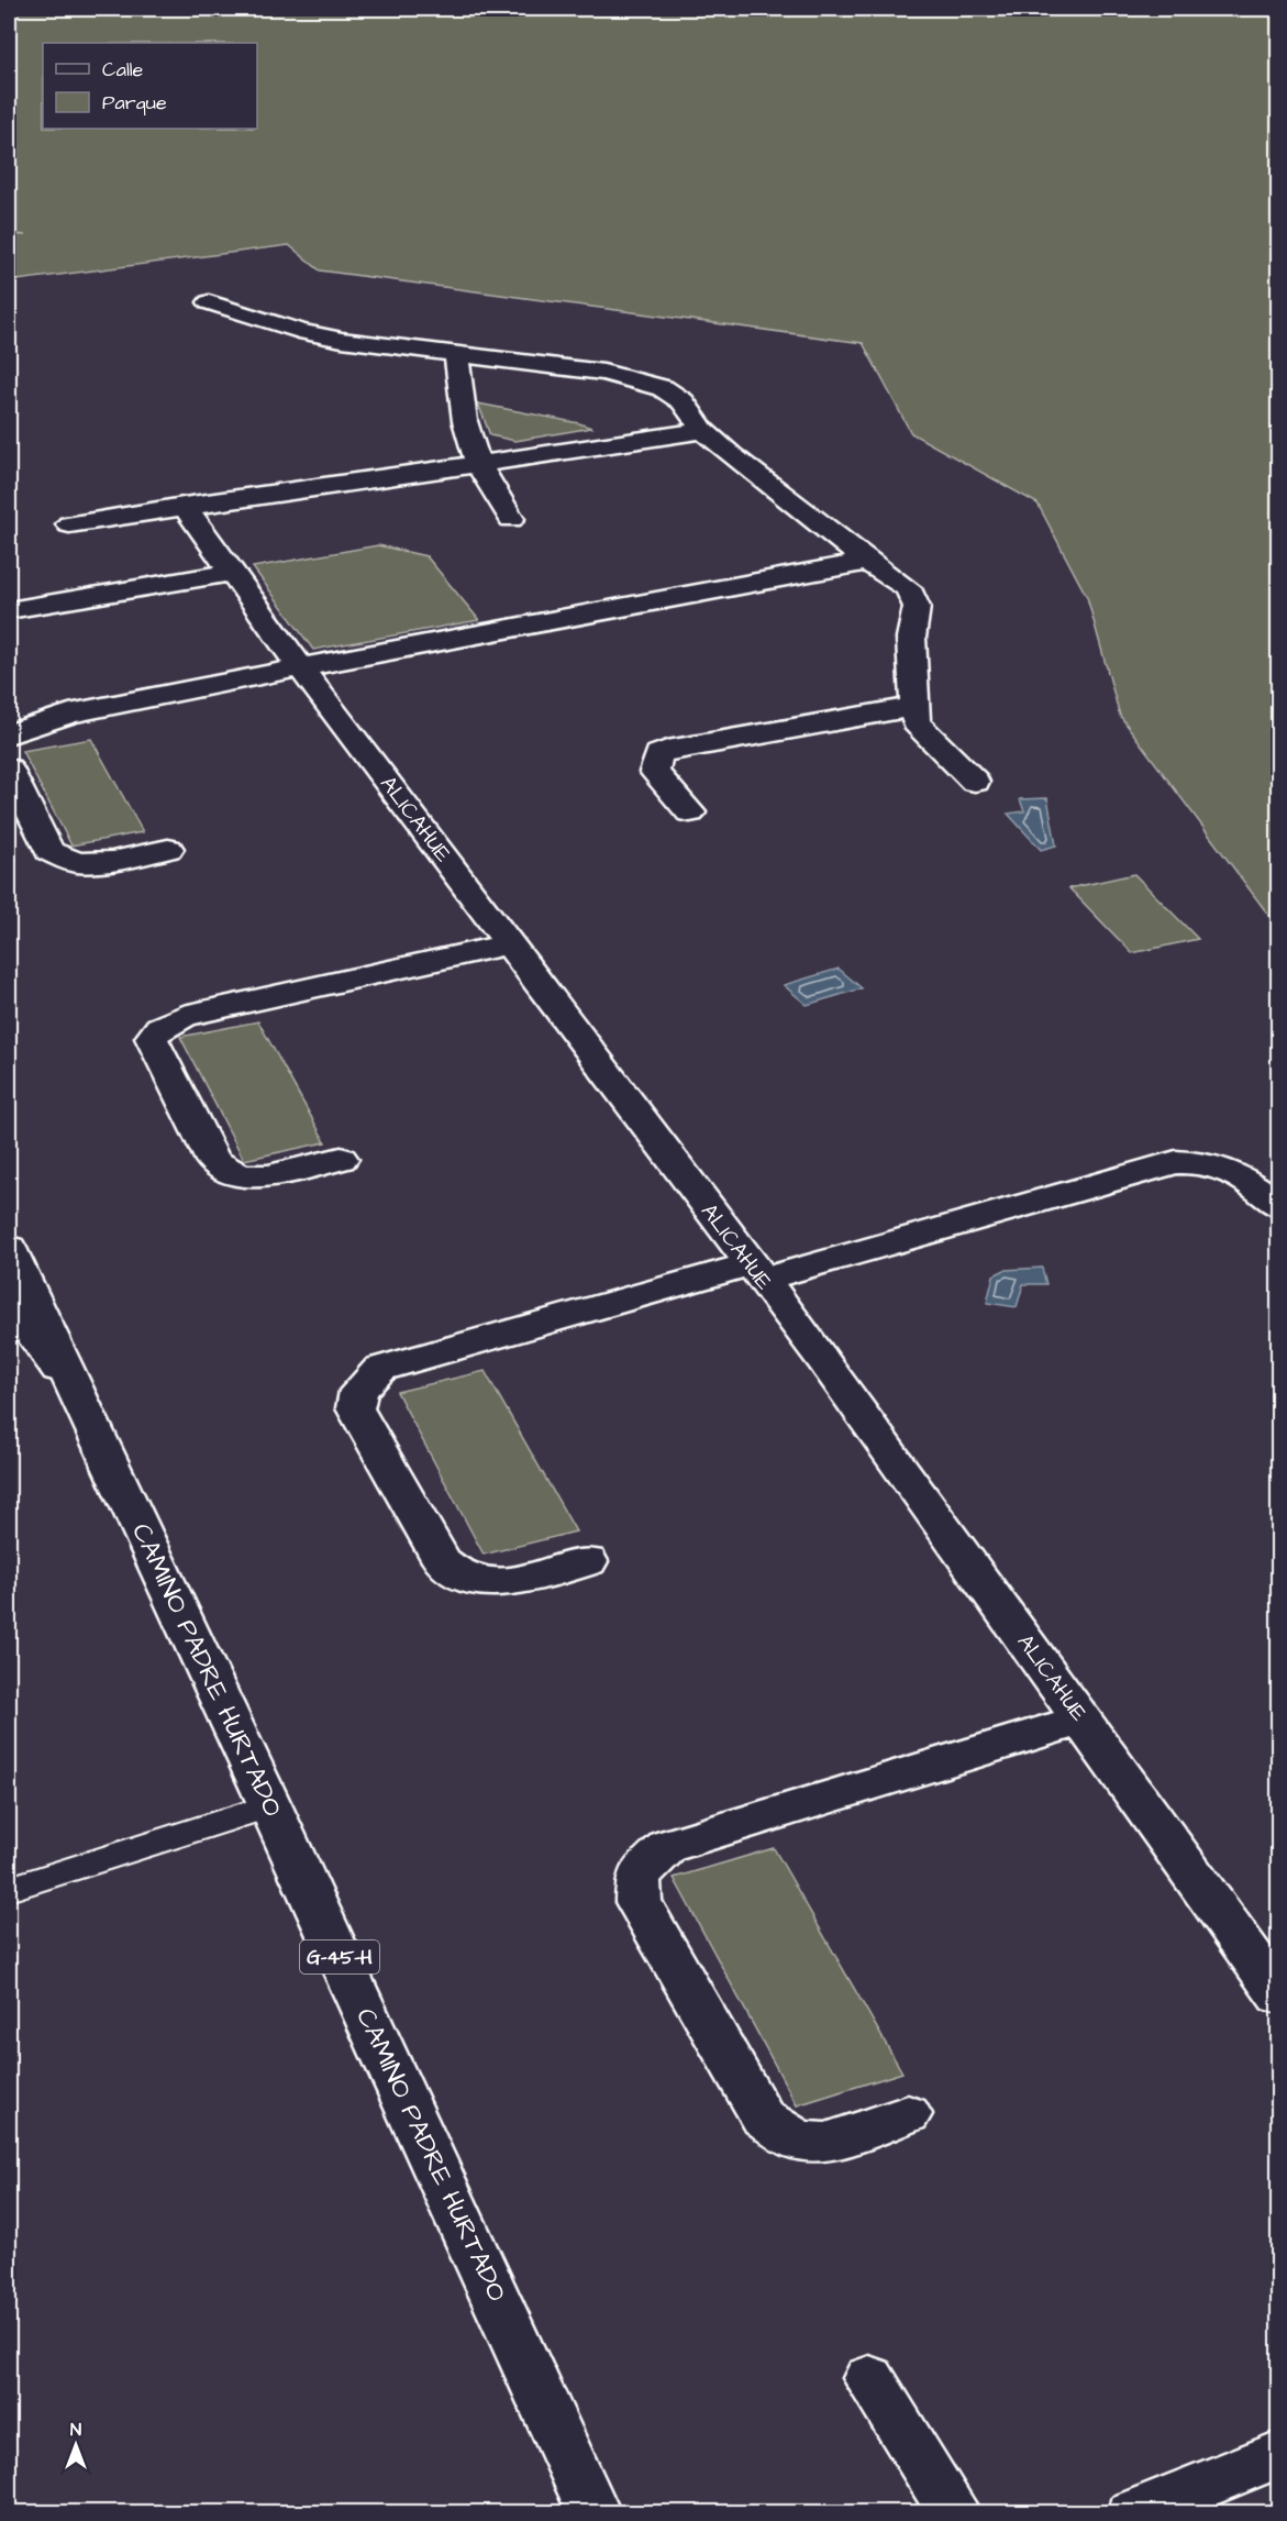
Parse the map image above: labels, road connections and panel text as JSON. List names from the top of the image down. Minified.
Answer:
{"streets":{"street":["ALICAHUE","CAMINO PADRE HURTADO","G-45-H"]},"legend":["Calle","Parque"],"north":"top"}
